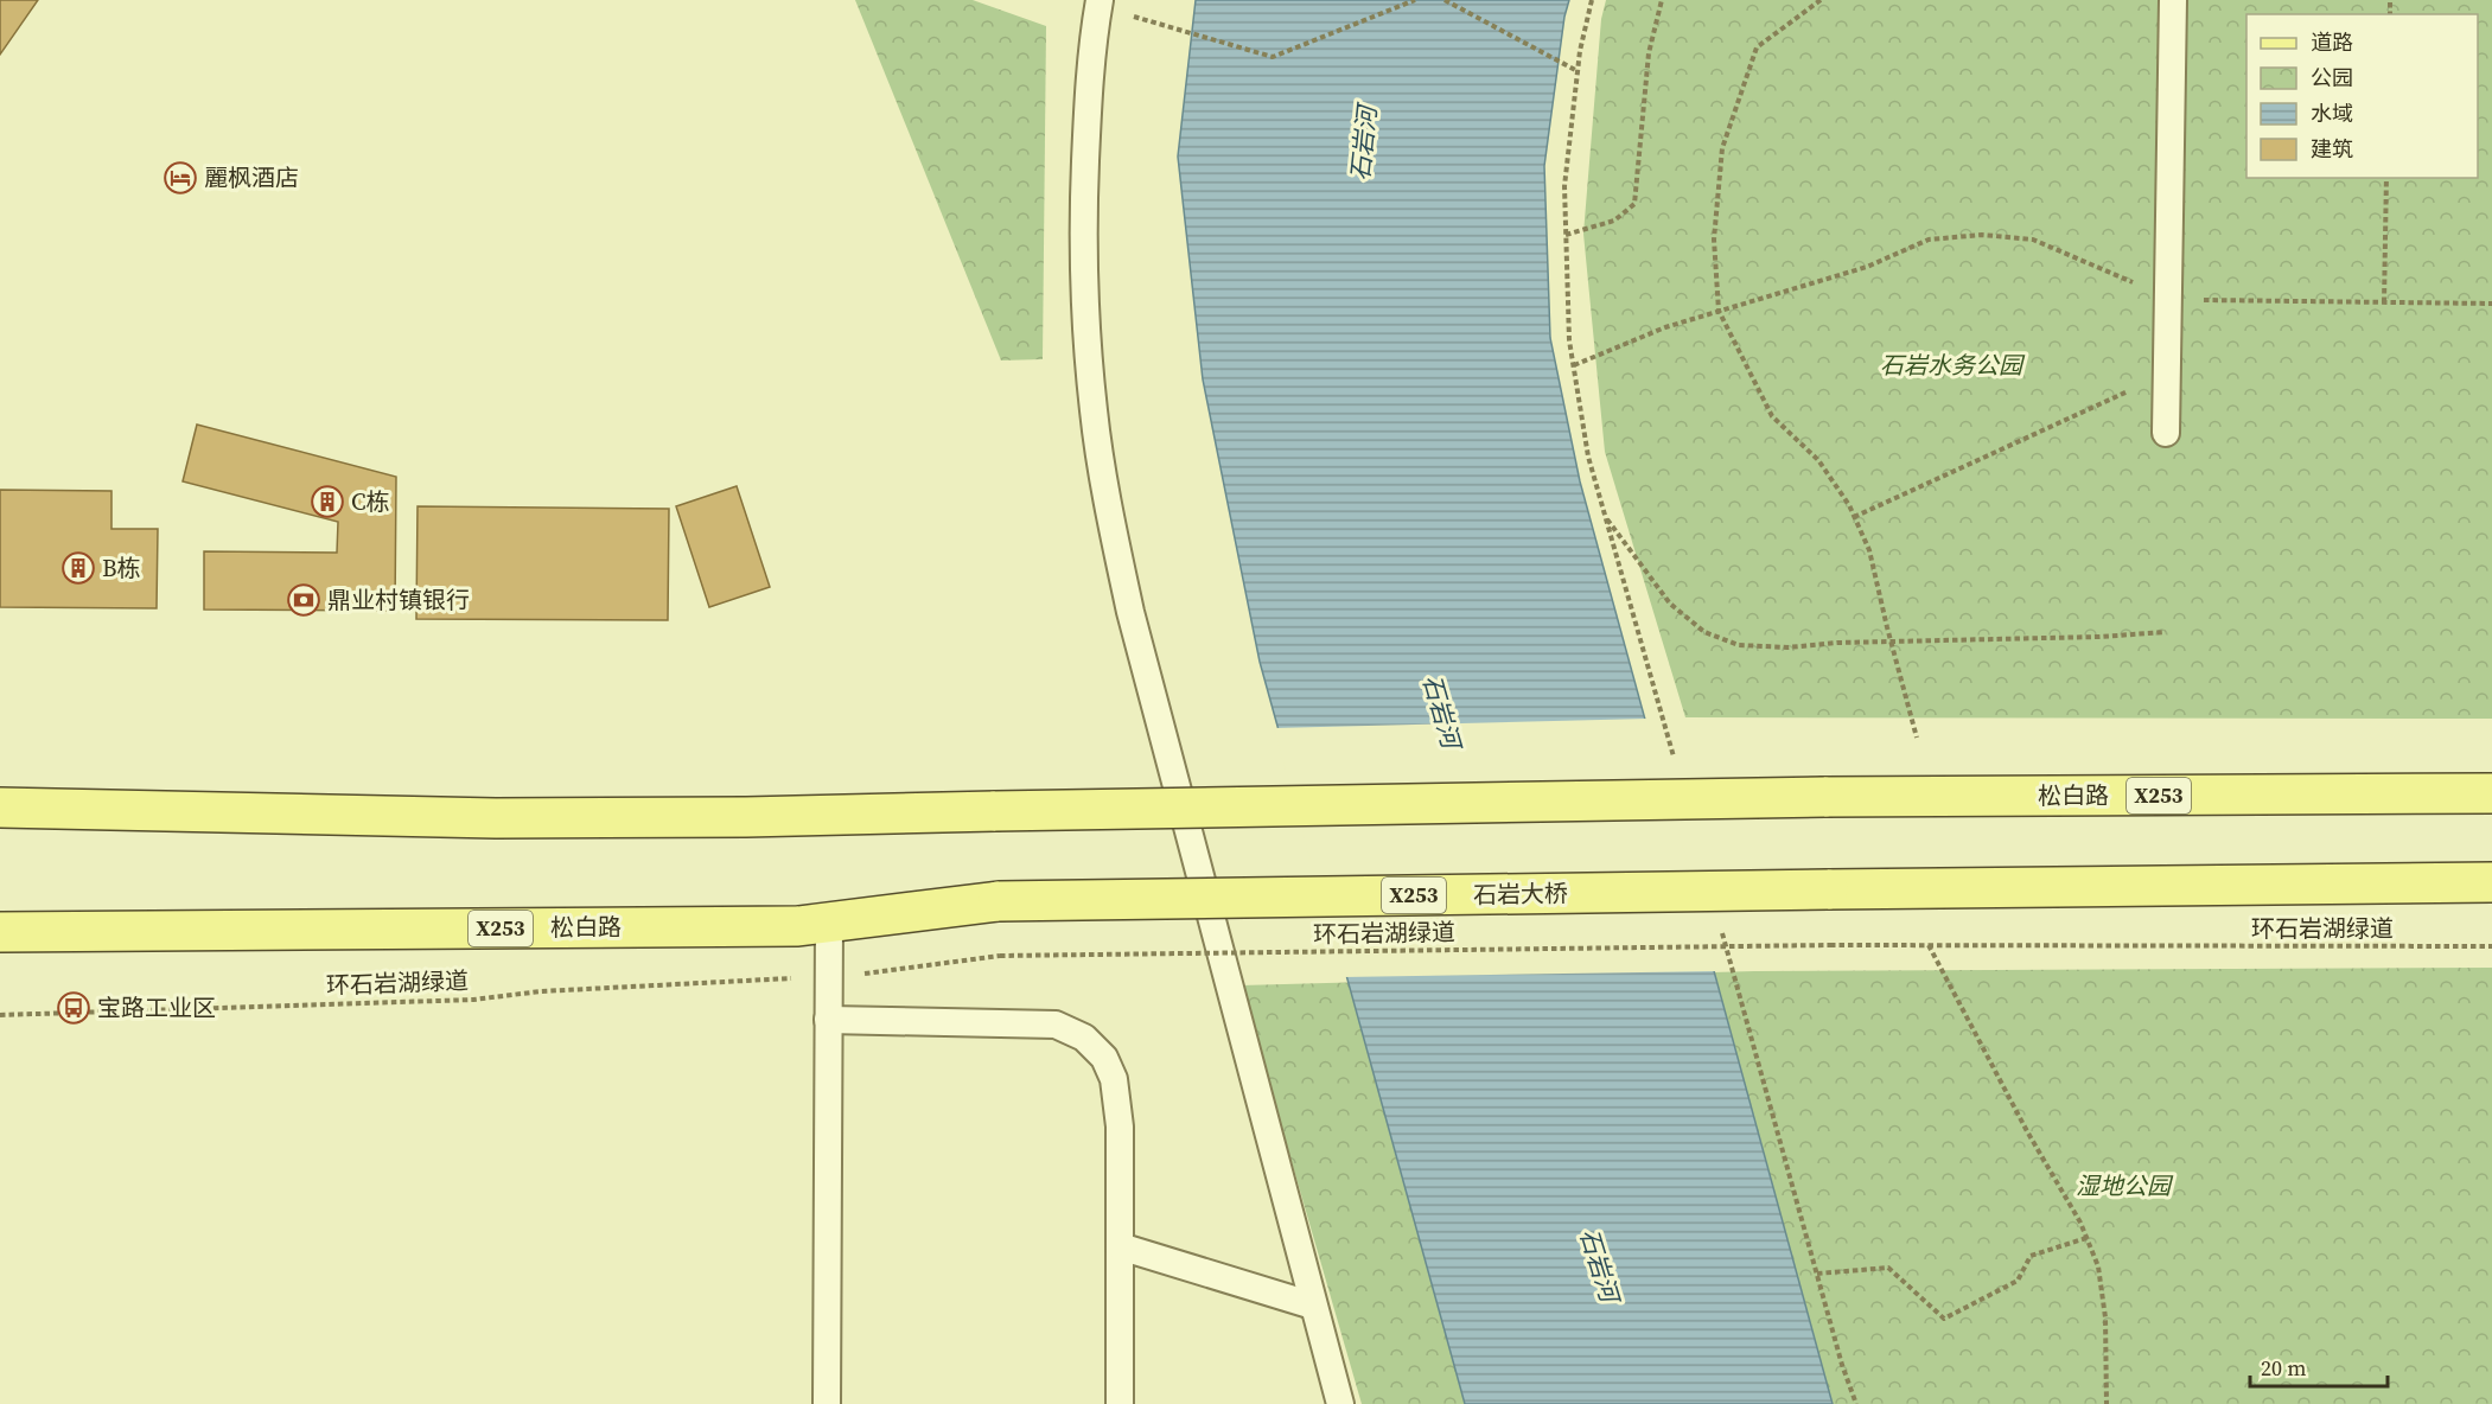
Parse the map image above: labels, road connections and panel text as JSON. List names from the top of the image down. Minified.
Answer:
{"streets":{"main road":["松白路","X253","石岩大桥"],"path":["环石岩湖绿道"]},"crossings":[["松白路","石岩大桥"]],"water":["石岩河"],"parks":["石岩水务公园","湿地公园"],"places":{"hotel":["麗枫酒店"],"building":["C栋","B栋"],"bank":["鼎业村镇银行"],"bus stop":["宝路工业区"]},"legend":["道路","公园","水域","建筑"],"scale_bar":"20 m"}
